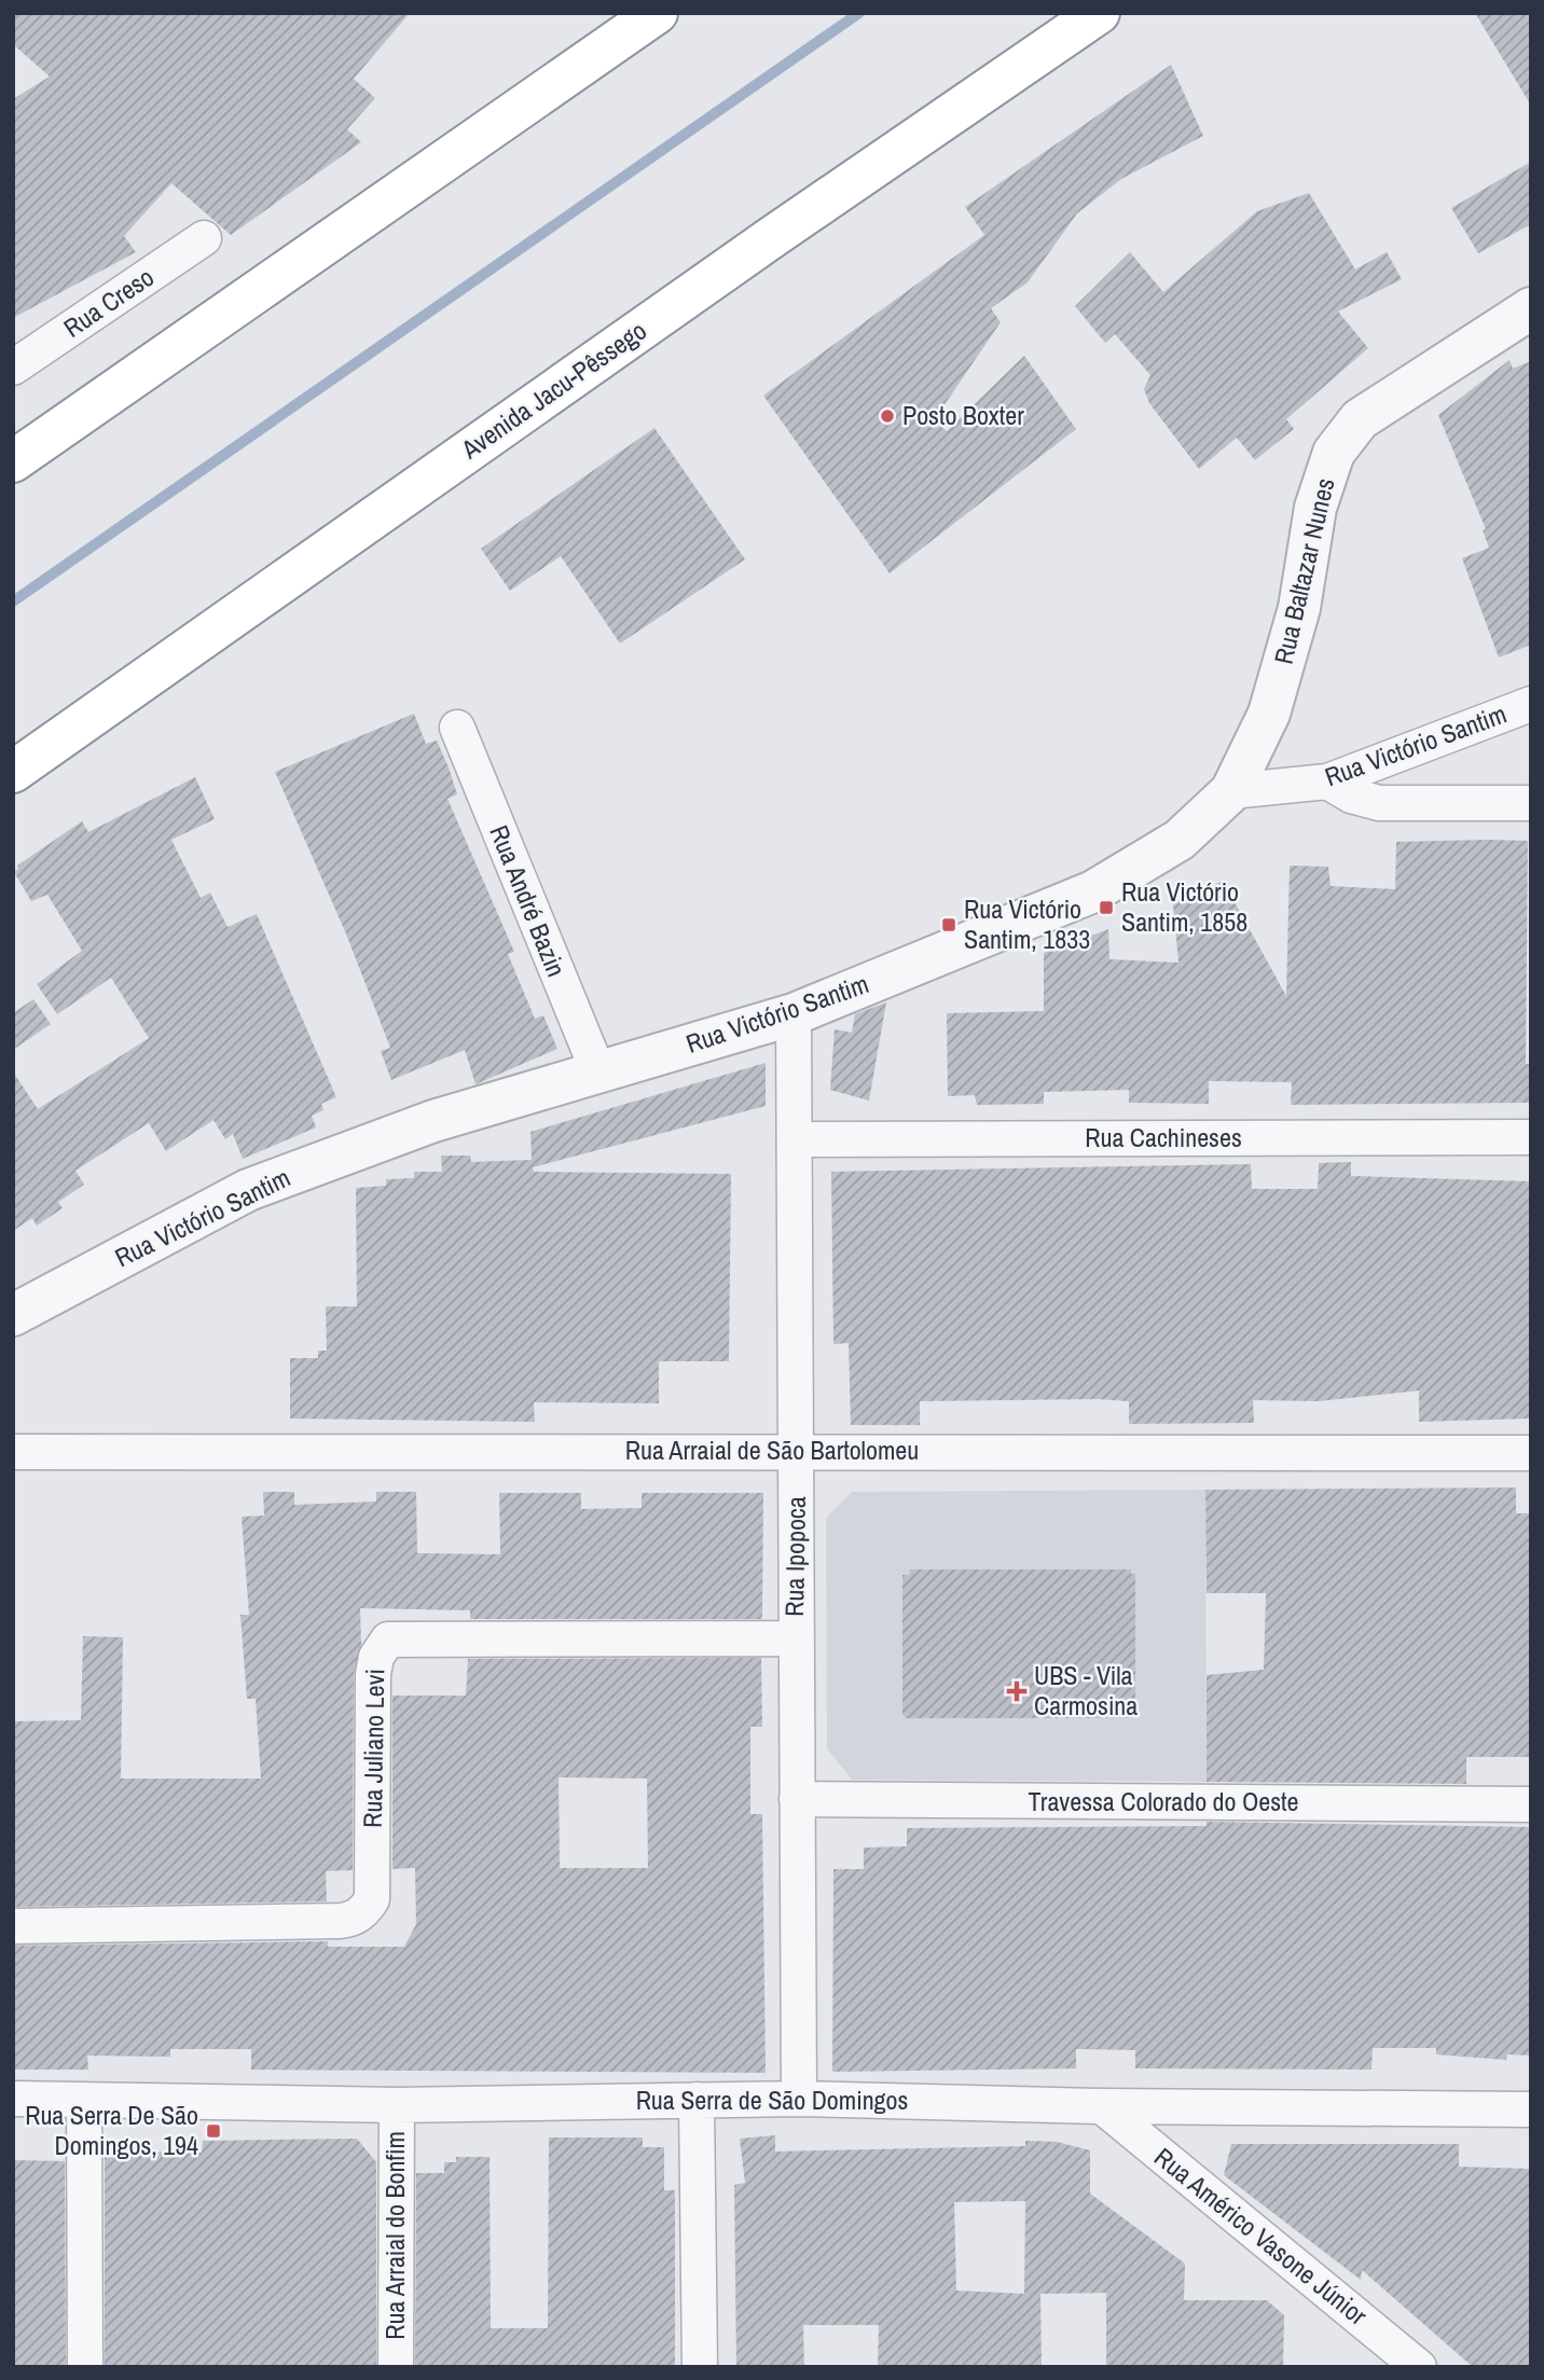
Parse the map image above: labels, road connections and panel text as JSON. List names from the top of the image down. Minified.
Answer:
{"streets":{"highway":["Avenida Jacu-Pêssego"],"street":["Rua Creso","Rua Baltazar Nunes","Rua Victório Santim","Rua André Bazin","Rua Cachineses","Rua Arraial de São Bartolomeu","Rua Ipopoca","Rua Juliano Levi","Travessa Colorado do Oeste","Rua Serra de São Domingos","Rua Arraial do Bonfim","Rua Américo Vasone Júnior"]},"crossings":[["Rua Baltazar Nunes","Rua Victório Santim"],["Rua Victório Santim","Rua André Bazin"],["Rua Victório Santim","Rua Ipopoca"],["Rua Cachineses","Rua Ipopoca"],["Rua Arraial de São Bartolomeu","Rua Ipopoca"],["Rua Ipopoca","Rua Juliano Levi"],["Rua Ipopoca","Travessa Colorado do Oeste"],["Rua Ipopoca","Rua Serra de São Domingos"],["Rua Serra de São Domingos","Rua Arraial do Bonfim"],["Rua Serra de São Domingos","Rua Américo Vasone Júnior"]],"places":{"other":["Posto Boxter"],"transit":["Rua Victório Santim, 1858","Rua Victório Santim, 1833","Rua Serra De São Domingos, 194"],"health":["UBS - Vila Carmosina"]}}
